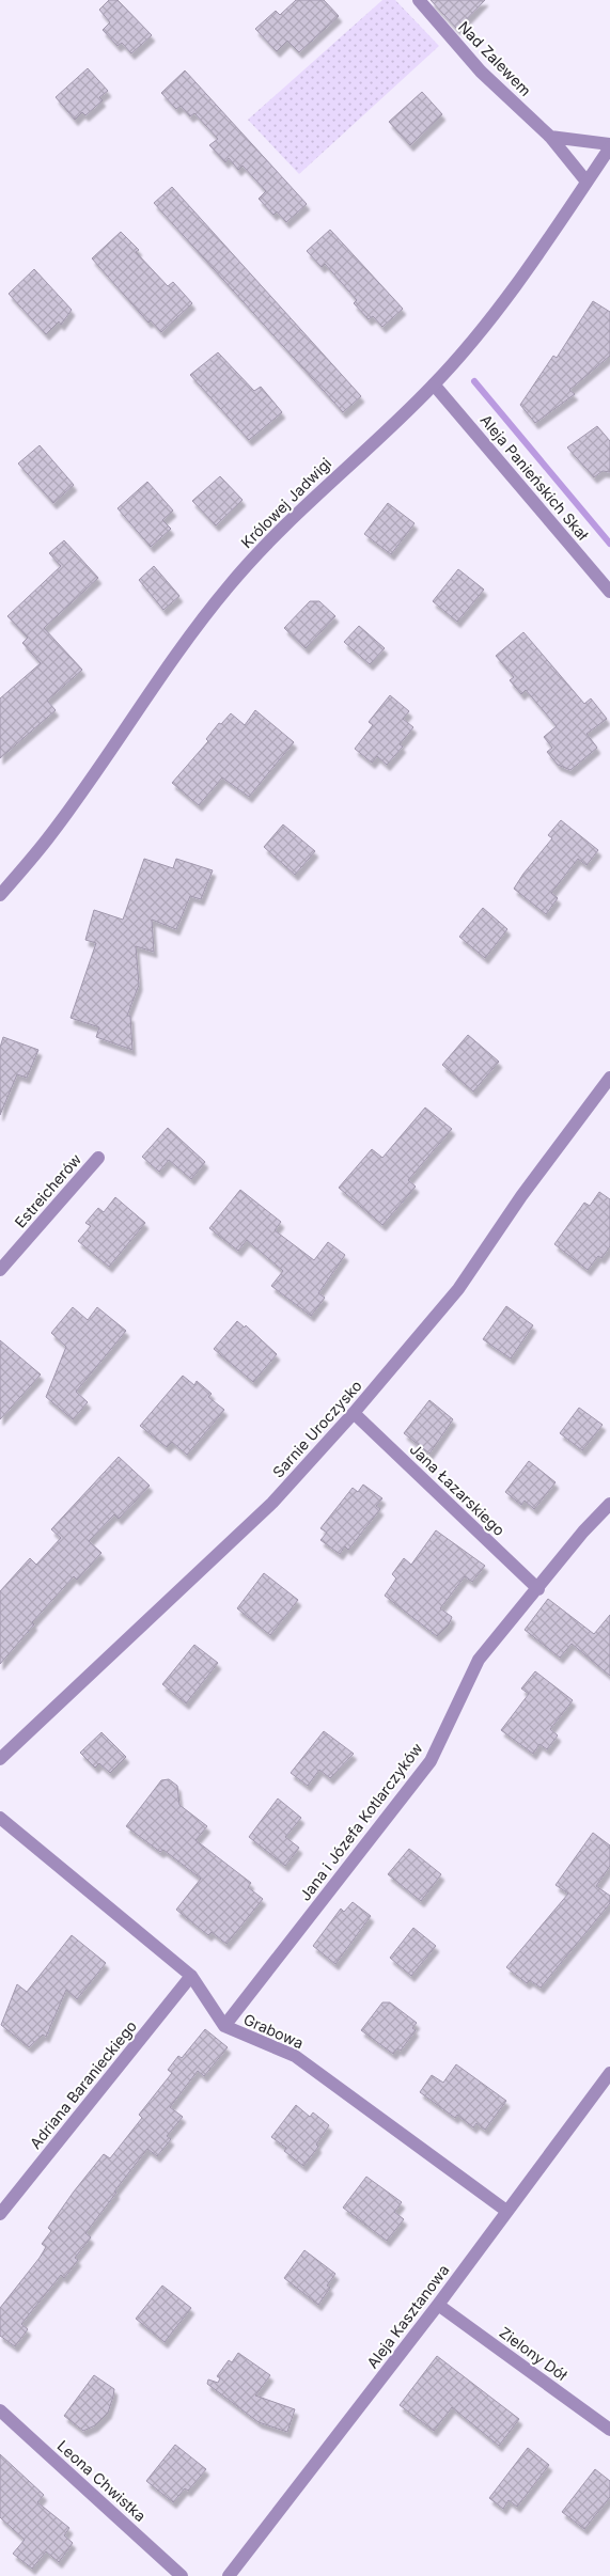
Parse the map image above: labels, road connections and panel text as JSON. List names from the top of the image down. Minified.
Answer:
{"streets":{"street":["Nad Zalewem","Aleja Panieńskich Skał","Królowej Jadwigi","Estreicherów","Sarnie Uroczysko","Jana Łazarskiego","Jana i Józefa Kotlarczyków","Grabowa","Adriana Baranieckiego","Aleja Kasztanowa","Zielony Dół","Leona Chwistka"]},"crossings":[["Nad Zalewem","Królowej Jadwigi"],["Aleja Panieńskich Skał","Królowej Jadwigi"],["Sarnie Uroczysko","Jana Łazarskiego"],["Jana Łazarskiego","Jana i Józefa Kotlarczyków"],["Jana i Józefa Kotlarczyków","Grabowa"],["Grabowa","Adriana Baranieckiego"],["Grabowa","Aleja Kasztanowa"],["Aleja Kasztanowa","Zielony Dół"]]}
